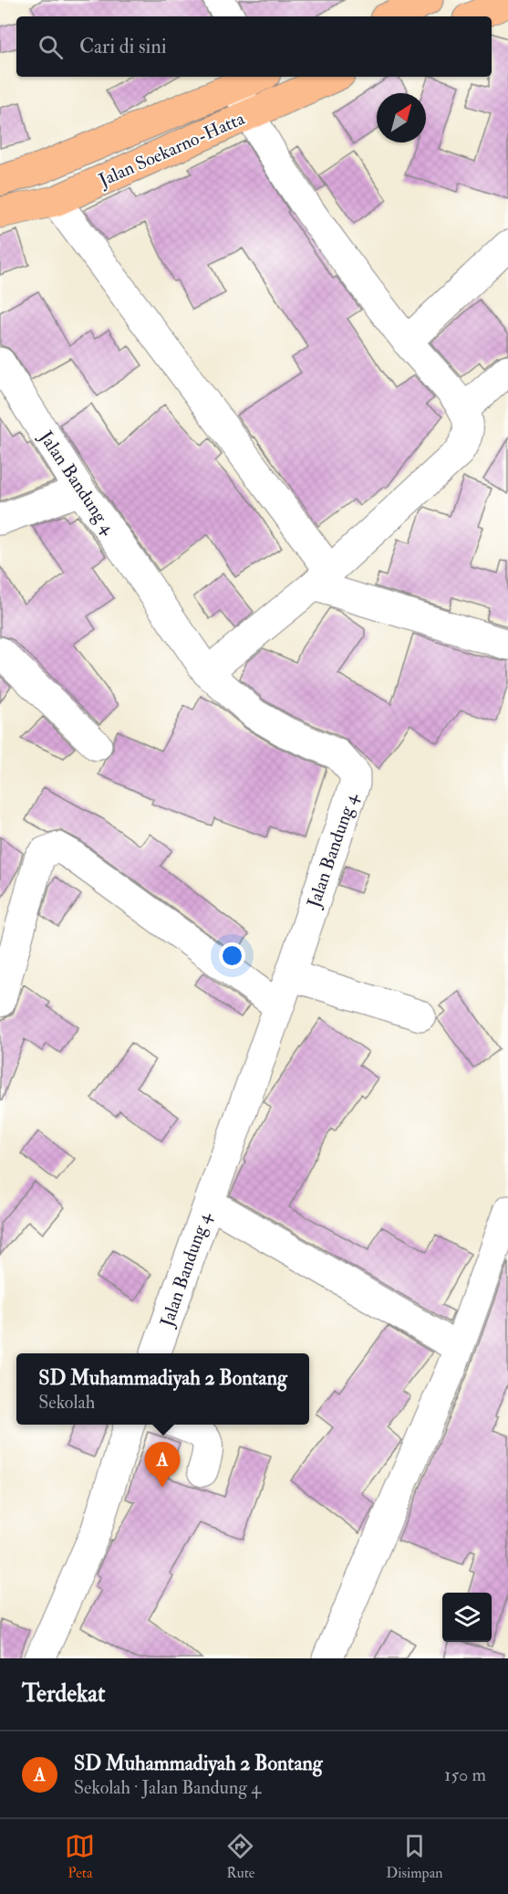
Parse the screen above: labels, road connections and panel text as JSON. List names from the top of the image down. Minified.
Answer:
{"streets":{"main road":["Jalan Soekarno-Hatta"],"street":["Jalan Bandung 4"]},"north":"top right","page":{"search":"Cari di sini","popup":["SD Muhammadiyah 2 Bontang","Sekolah"],"pins":"A","heading":"Terdekat","list":[{"mark":"A","name":"SD Muhammadiyah 2 Bontang","note":"Sekolah · Jalan Bandung 4","value":"150 m"}],"nav":["Peta","Rute","Disimpan"]}}
